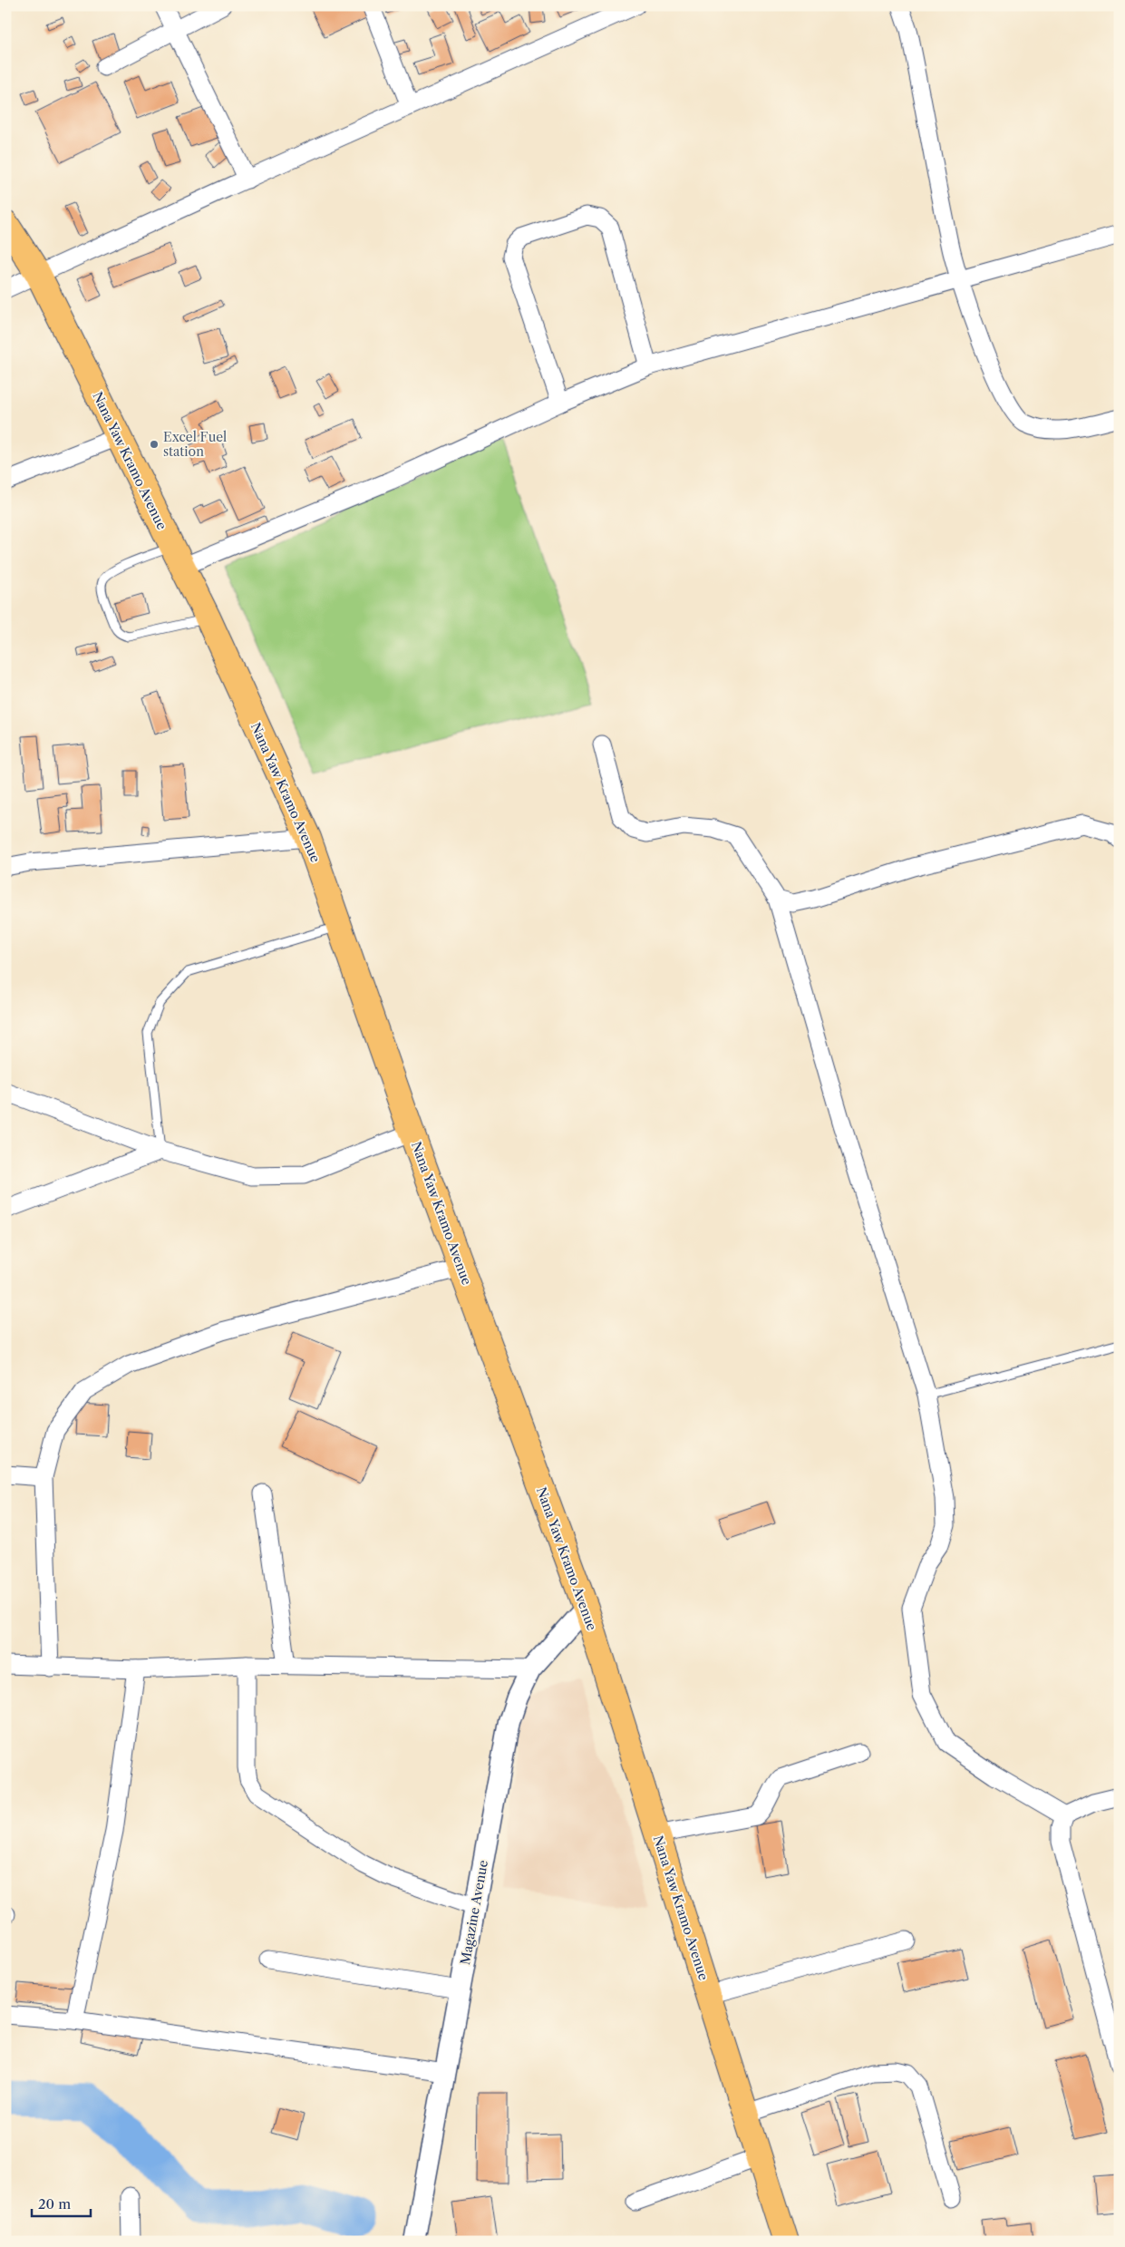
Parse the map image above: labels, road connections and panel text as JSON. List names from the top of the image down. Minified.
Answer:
{"streets":{"main road":["Nana Yaw Kramo Avenue"],"street":["Magazine Avenue"]},"crossings":[["Nana Yaw Kramo Avenue","Magazine Avenue"]],"places":["Excel Fuel station"],"scale_bar":"20 m"}
